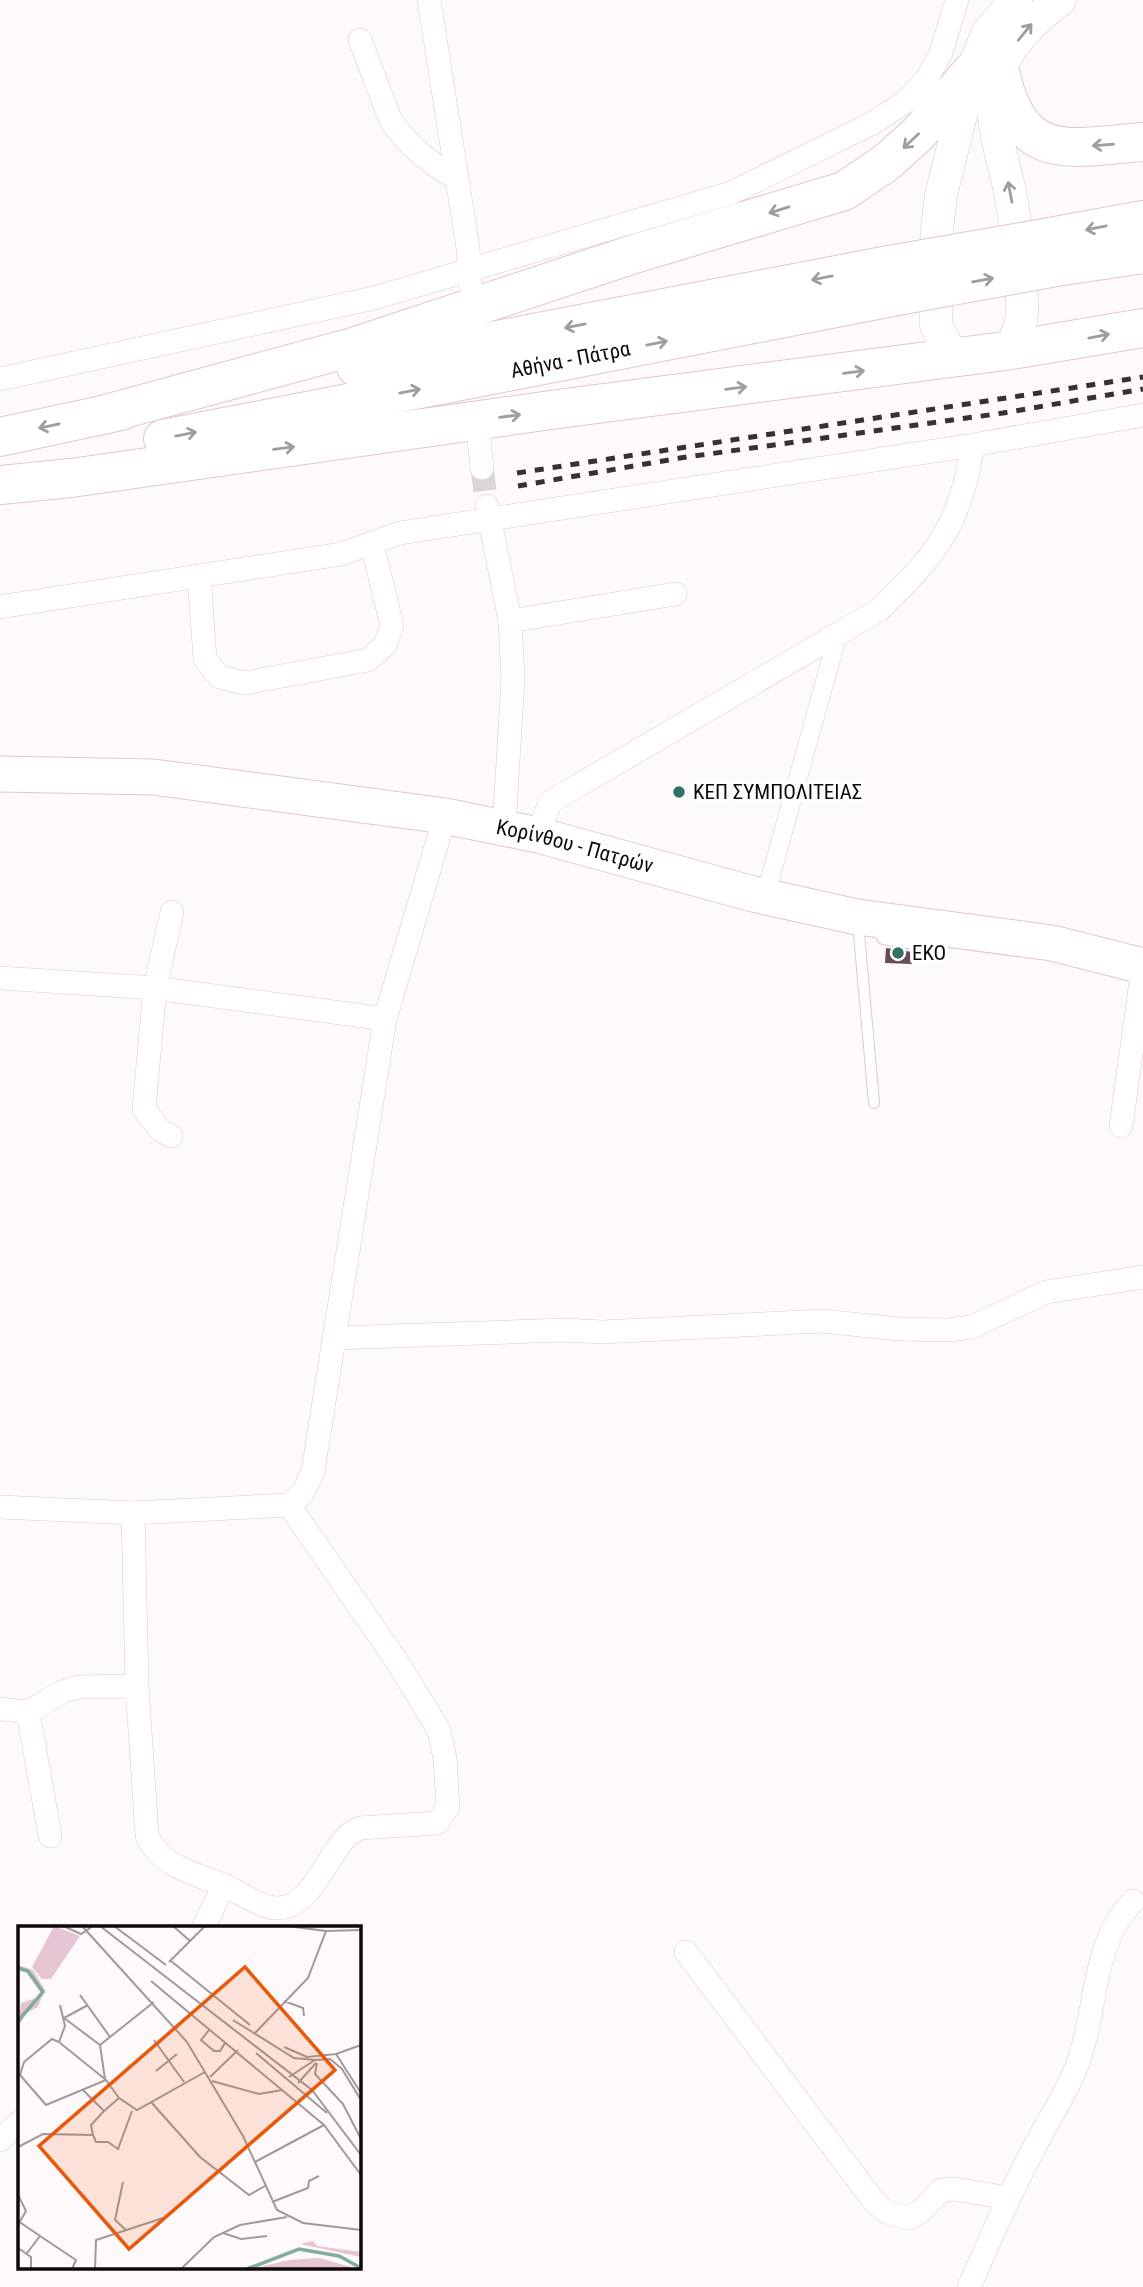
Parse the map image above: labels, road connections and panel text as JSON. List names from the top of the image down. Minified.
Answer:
{"streets":{"highway":["Αθήνα - Πάτρα"],"main road":["Κορίνθου - Πατρών"]},"places":["ΚΕΠ ΣΥΜΠΟΛΙΤΕΙΑΣ","EKO"]}
